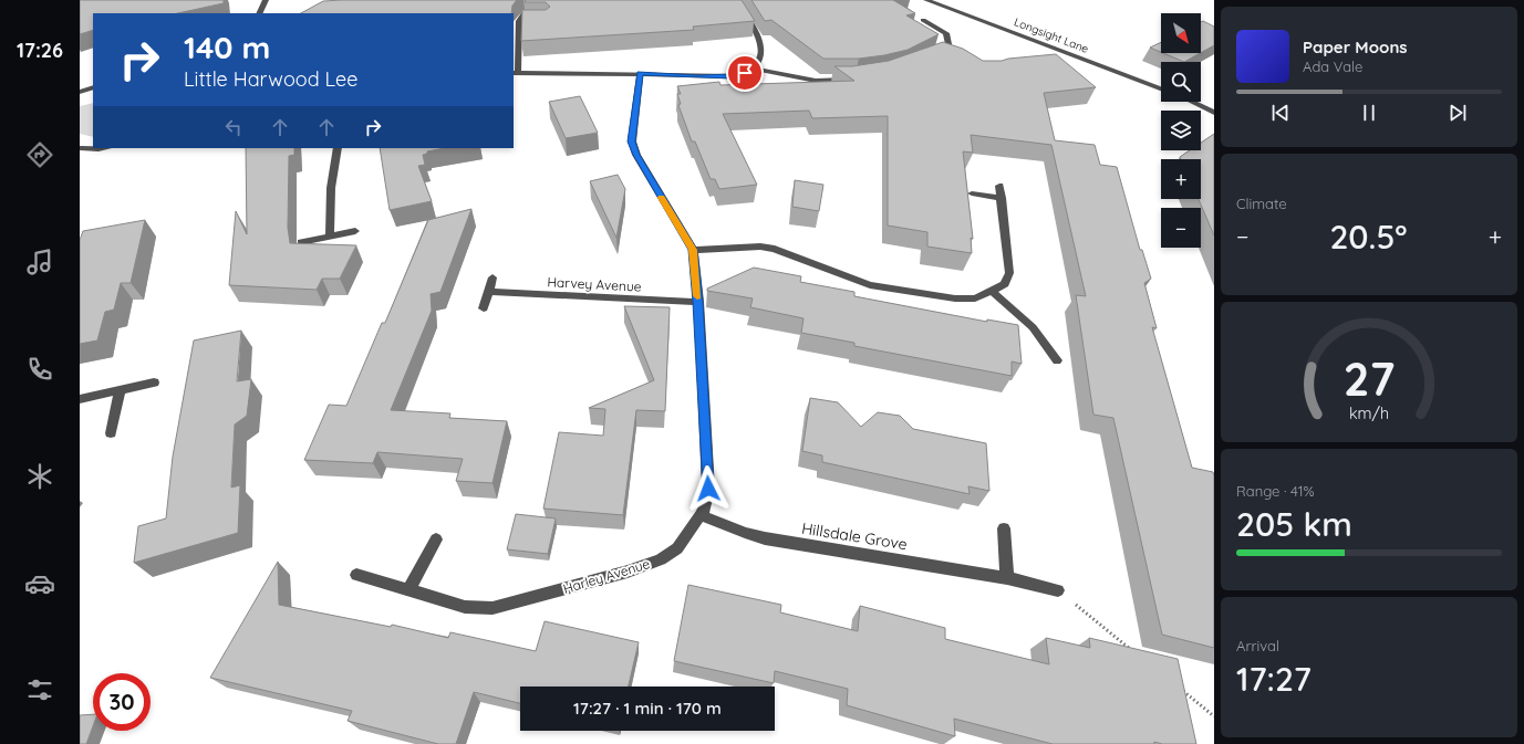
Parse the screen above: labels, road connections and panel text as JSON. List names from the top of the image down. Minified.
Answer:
{"streets":{"street":["Longsight Lane","Harvey Avenue","Hillsdale Grove","Harley Avenue"]},"crossings":[["Harvey Avenue","Harley Avenue"],["Hillsdale Grove","Harley Avenue"]],"north":"bottom right","page":{"tabs":"17:26","map_buttons":["+","−"],"turn":["140 m","Little Harwood Lee"],"song":["Paper Moons","Ada Vale"],"tile":["Climate",["Range · 41%","205 km"],["Arrival","17:27"]],"heat":["−","20.5°","+"],"limit":"30","trip":"17:27 · 1 min · 170 m","gauge":["27","km/h"]}}
